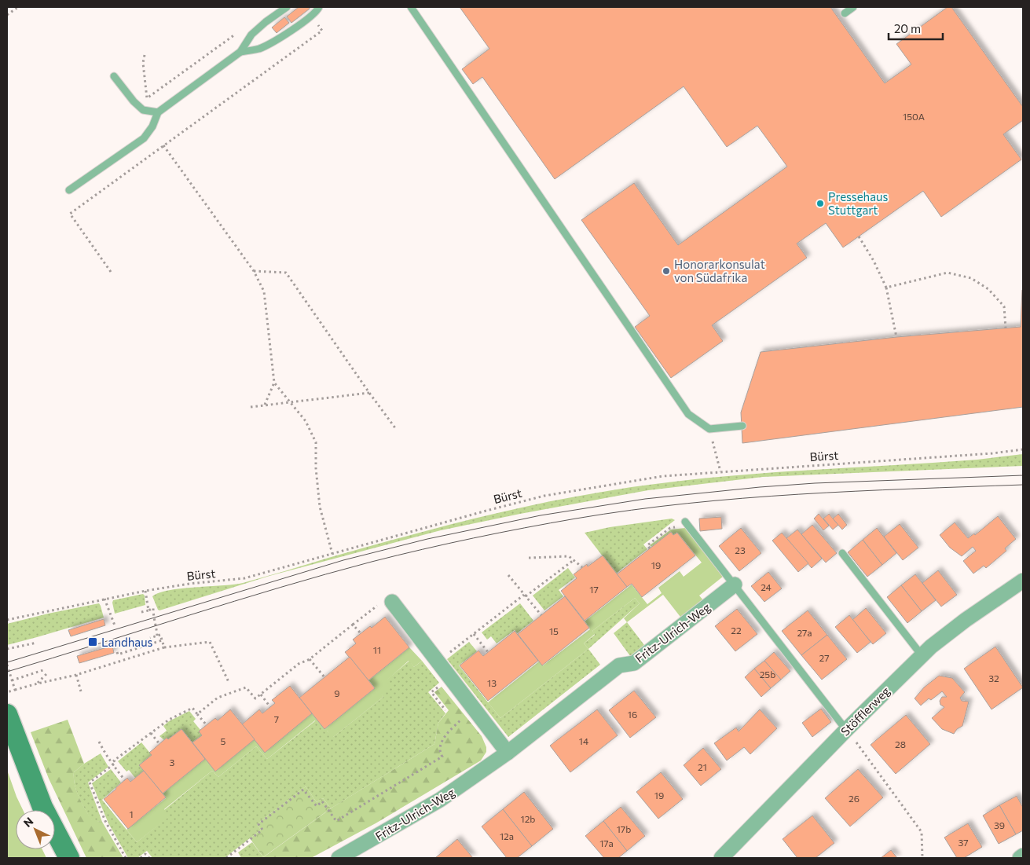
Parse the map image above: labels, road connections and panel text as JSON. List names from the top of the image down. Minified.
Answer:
{"streets":{"street":["Fritz-Ulrich-Weg","Stöfflerweg"],"path":["Bürst"]},"places":{"other":["Pressehaus Stuttgart","Honorarkonsulat von Südafrika"],"transit":["Landhaus"]},"house_numbers":["150A","23","19","24","17","22","15","27a","11","27","25b","32","13","9","16","7","5","14","28","3","21","19","26","1","12b","39","17b","12a","37","17a"],"scale_bar":"20 m","north":"top left"}
